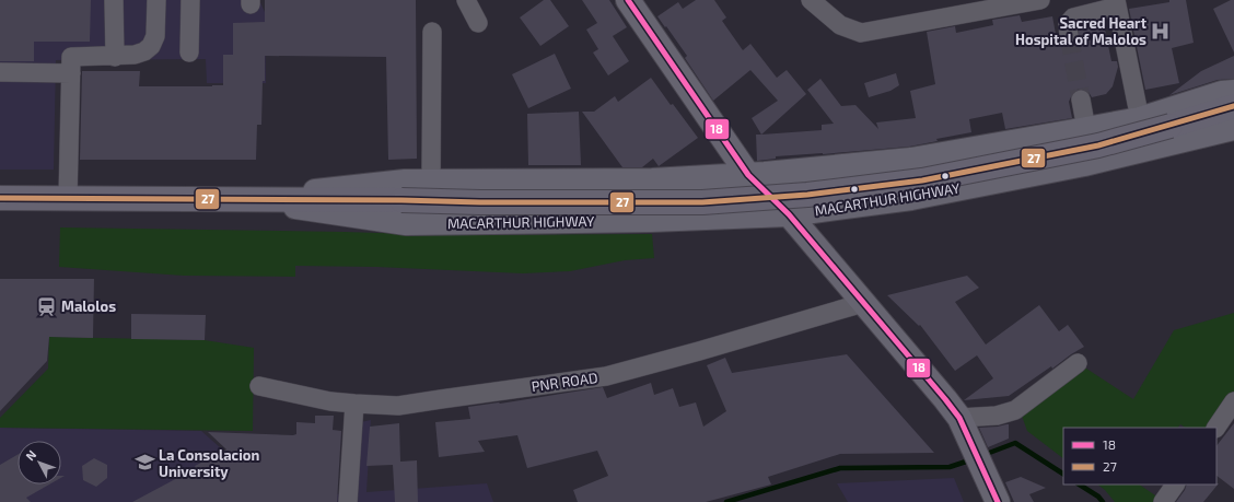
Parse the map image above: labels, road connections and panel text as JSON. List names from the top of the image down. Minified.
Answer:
{"streets":{"highway":["MACARTHUR HIGHWAY"],"street":["PNR ROAD"]},"places":{"hospital":["Sacred Heart Hospital of Malolos"],"station":["Malolos"],"school or university":["La Consolacion University"]},"lines":["transit line 18","transit line 27"],"legend":["18","27"],"north":"top left"}
